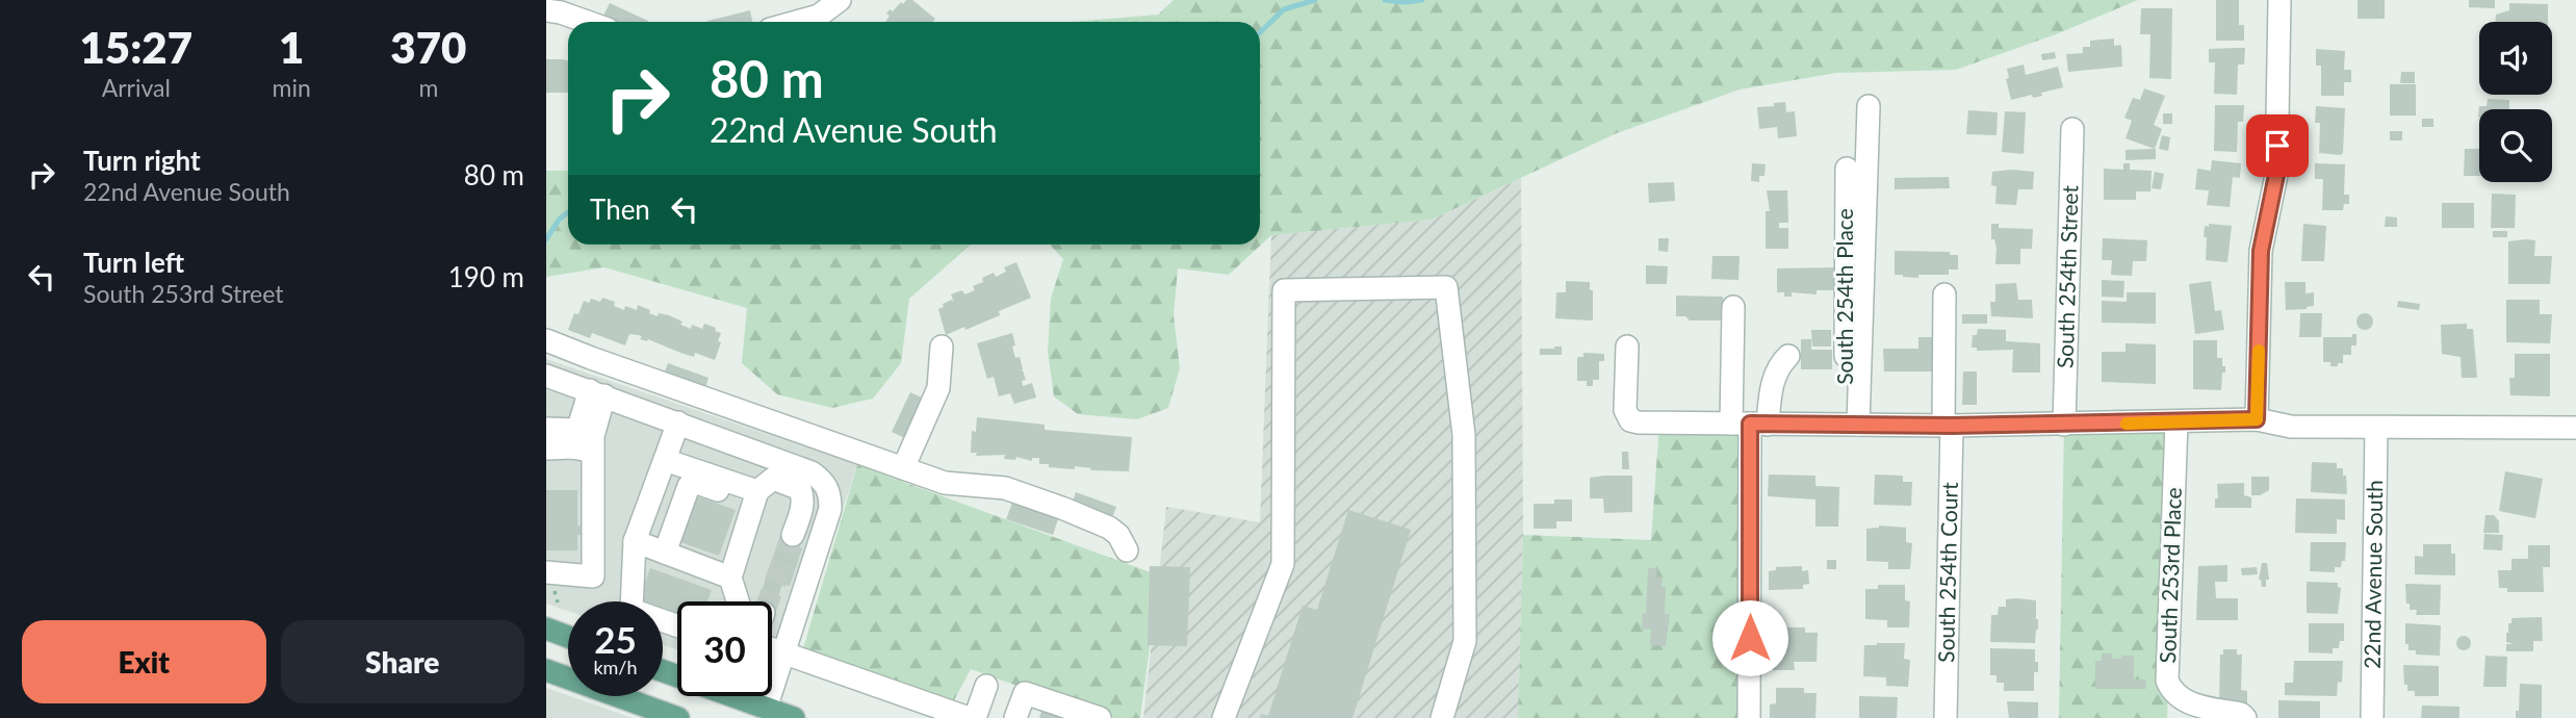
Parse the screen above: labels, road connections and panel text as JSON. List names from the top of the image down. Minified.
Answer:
{"streets":{"street":["South 254th Street","South 254th Place","South 254th Court","22nd Avenue South","South 253rd Place"]},"page":{"eta":["15:27","Arrival","1","min","370","m"],"turn":["80 m","22nd Avenue South"],"list":[{"name":"Turn right","note":"22nd Avenue South","value":"80 m"},{"name":"Turn left","note":"South 253rd Street","value":"190 m"}],"then":"Then","speed":"25 km/h","limit":"30","buttons":["Exit","Share"]}}
